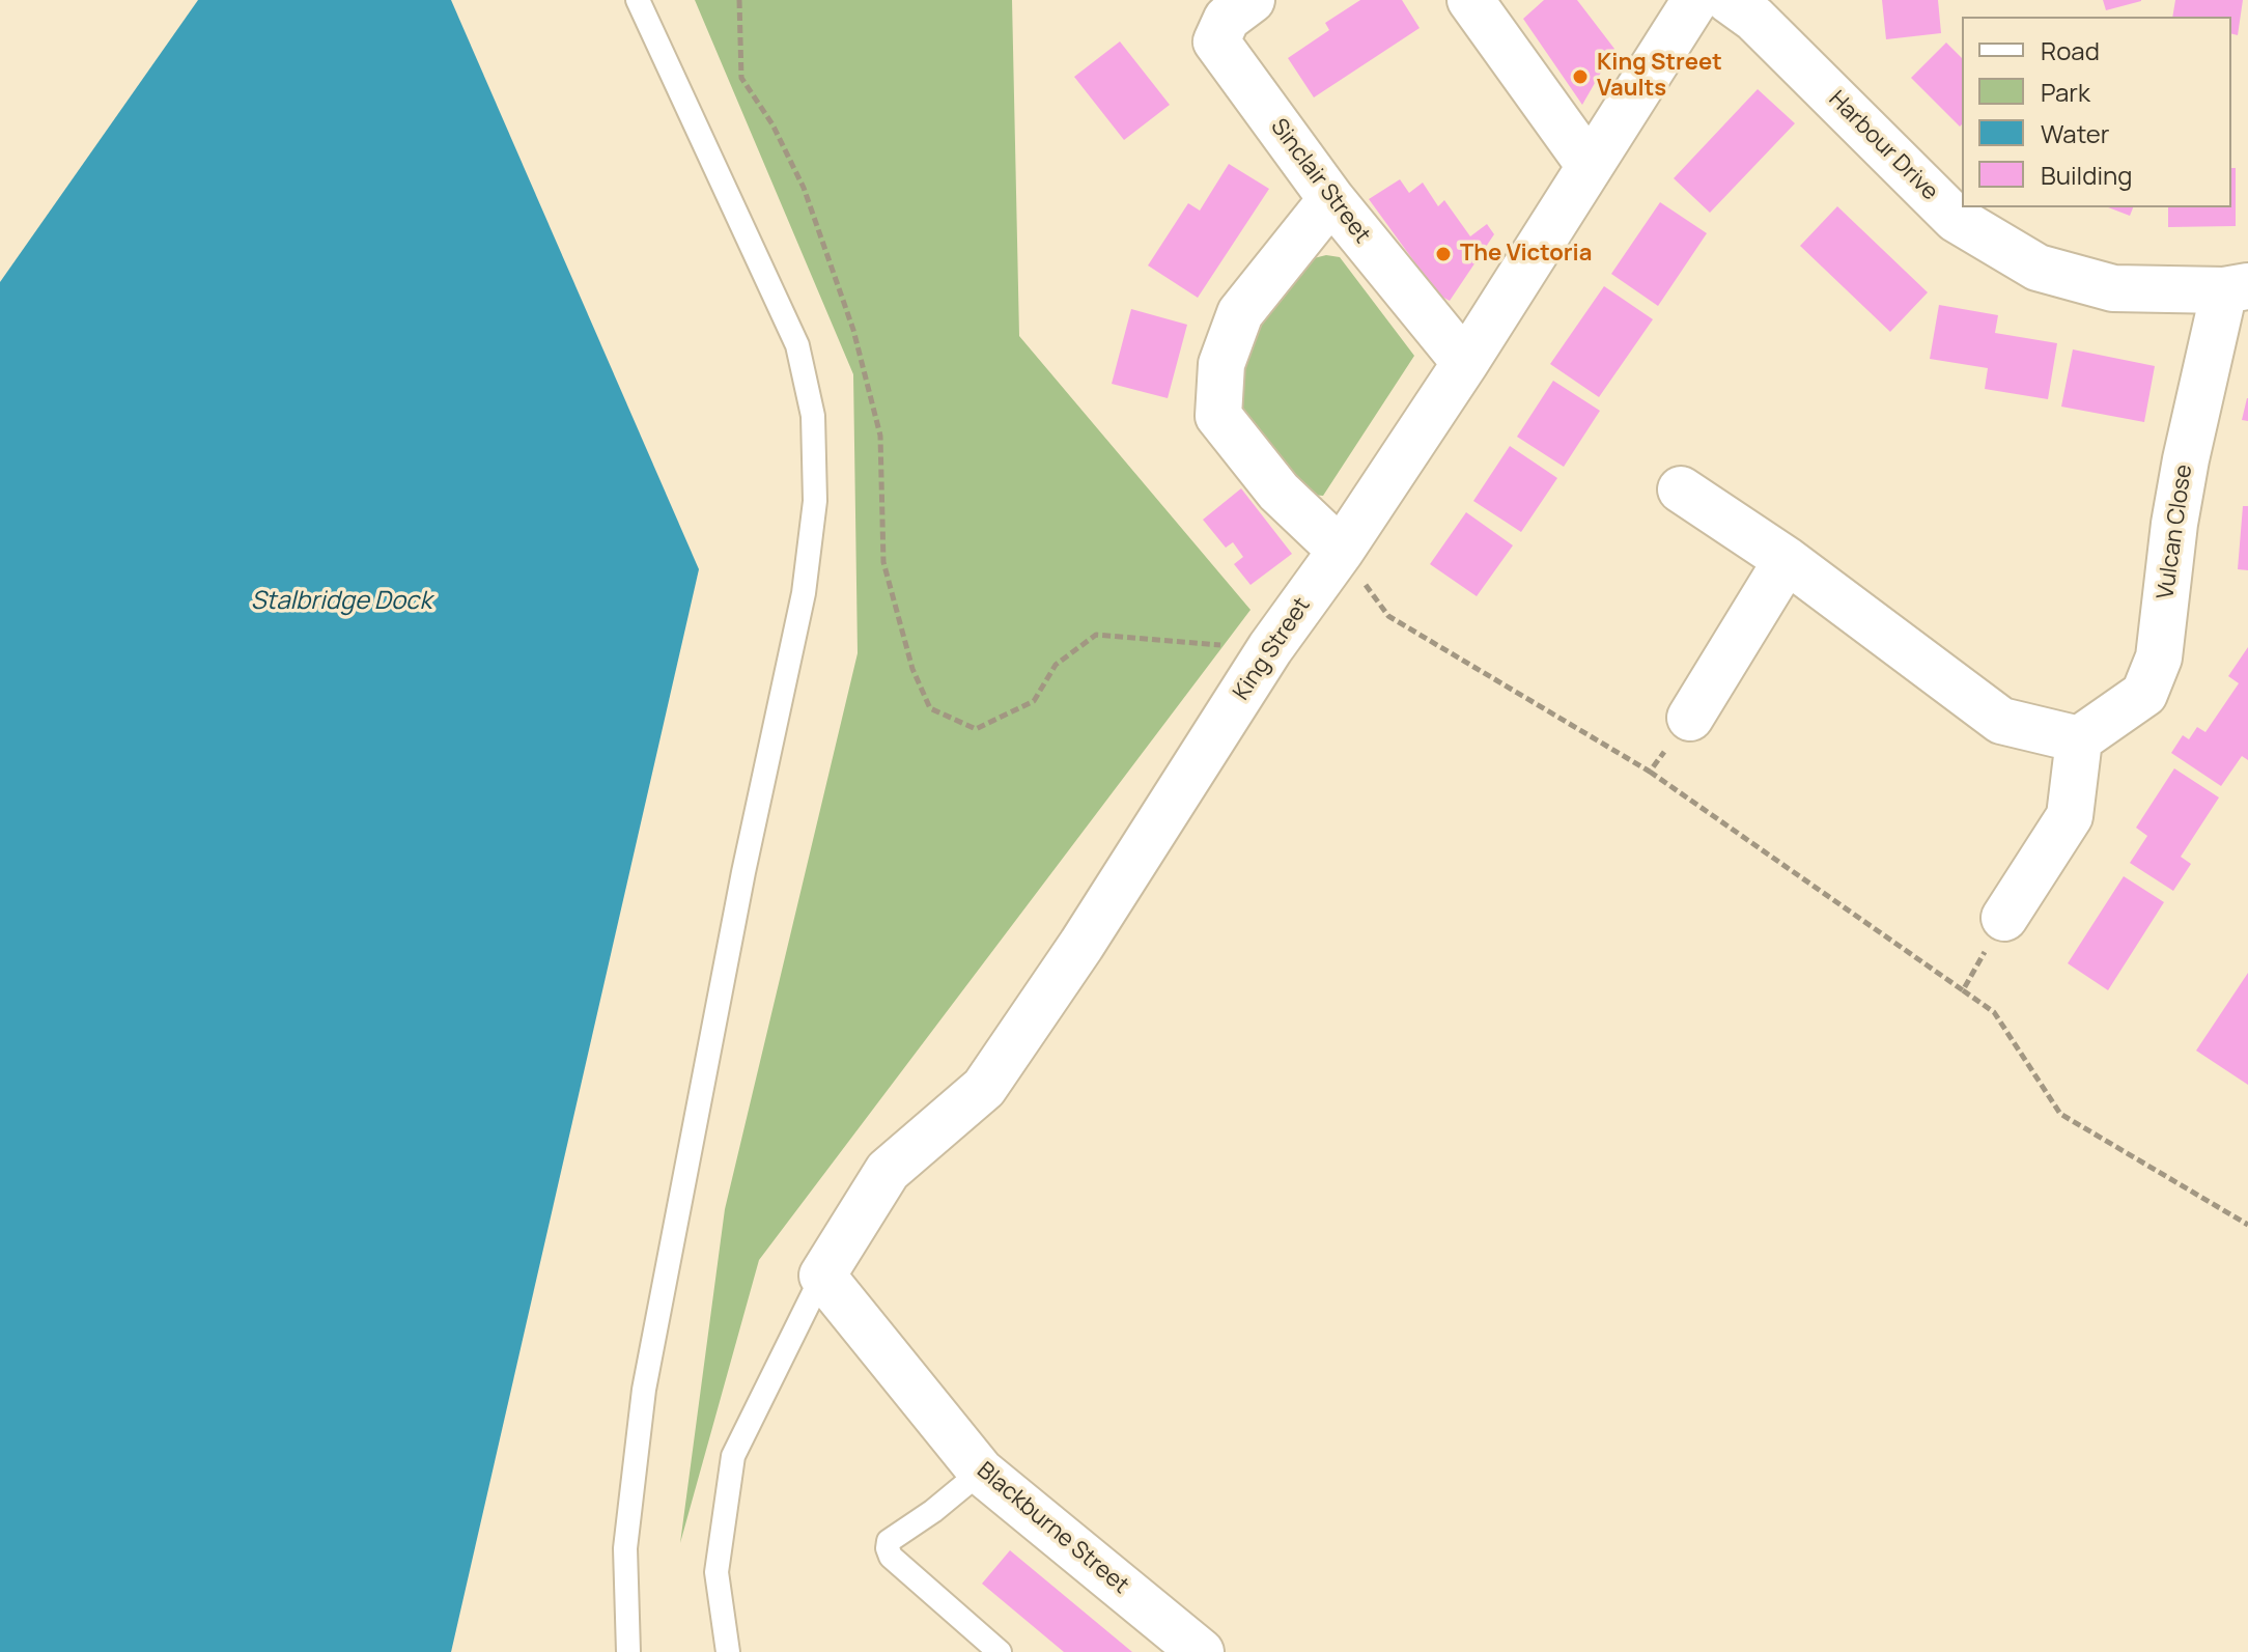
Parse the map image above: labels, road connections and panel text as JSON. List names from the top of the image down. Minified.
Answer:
{"streets":{"street":["Harbour Drive","Sinclair Street","Vulcan Close","King Street","Blackburne Street"]},"crossings":[["Harbour Drive","Vulcan Close"],["Sinclair Street","King Street"],["King Street","Blackburne Street"]],"water":["Stalbridge Dock"],"places":["King Street Vaults","The Victoria"],"legend":["Road","Park","Water","Building"]}
